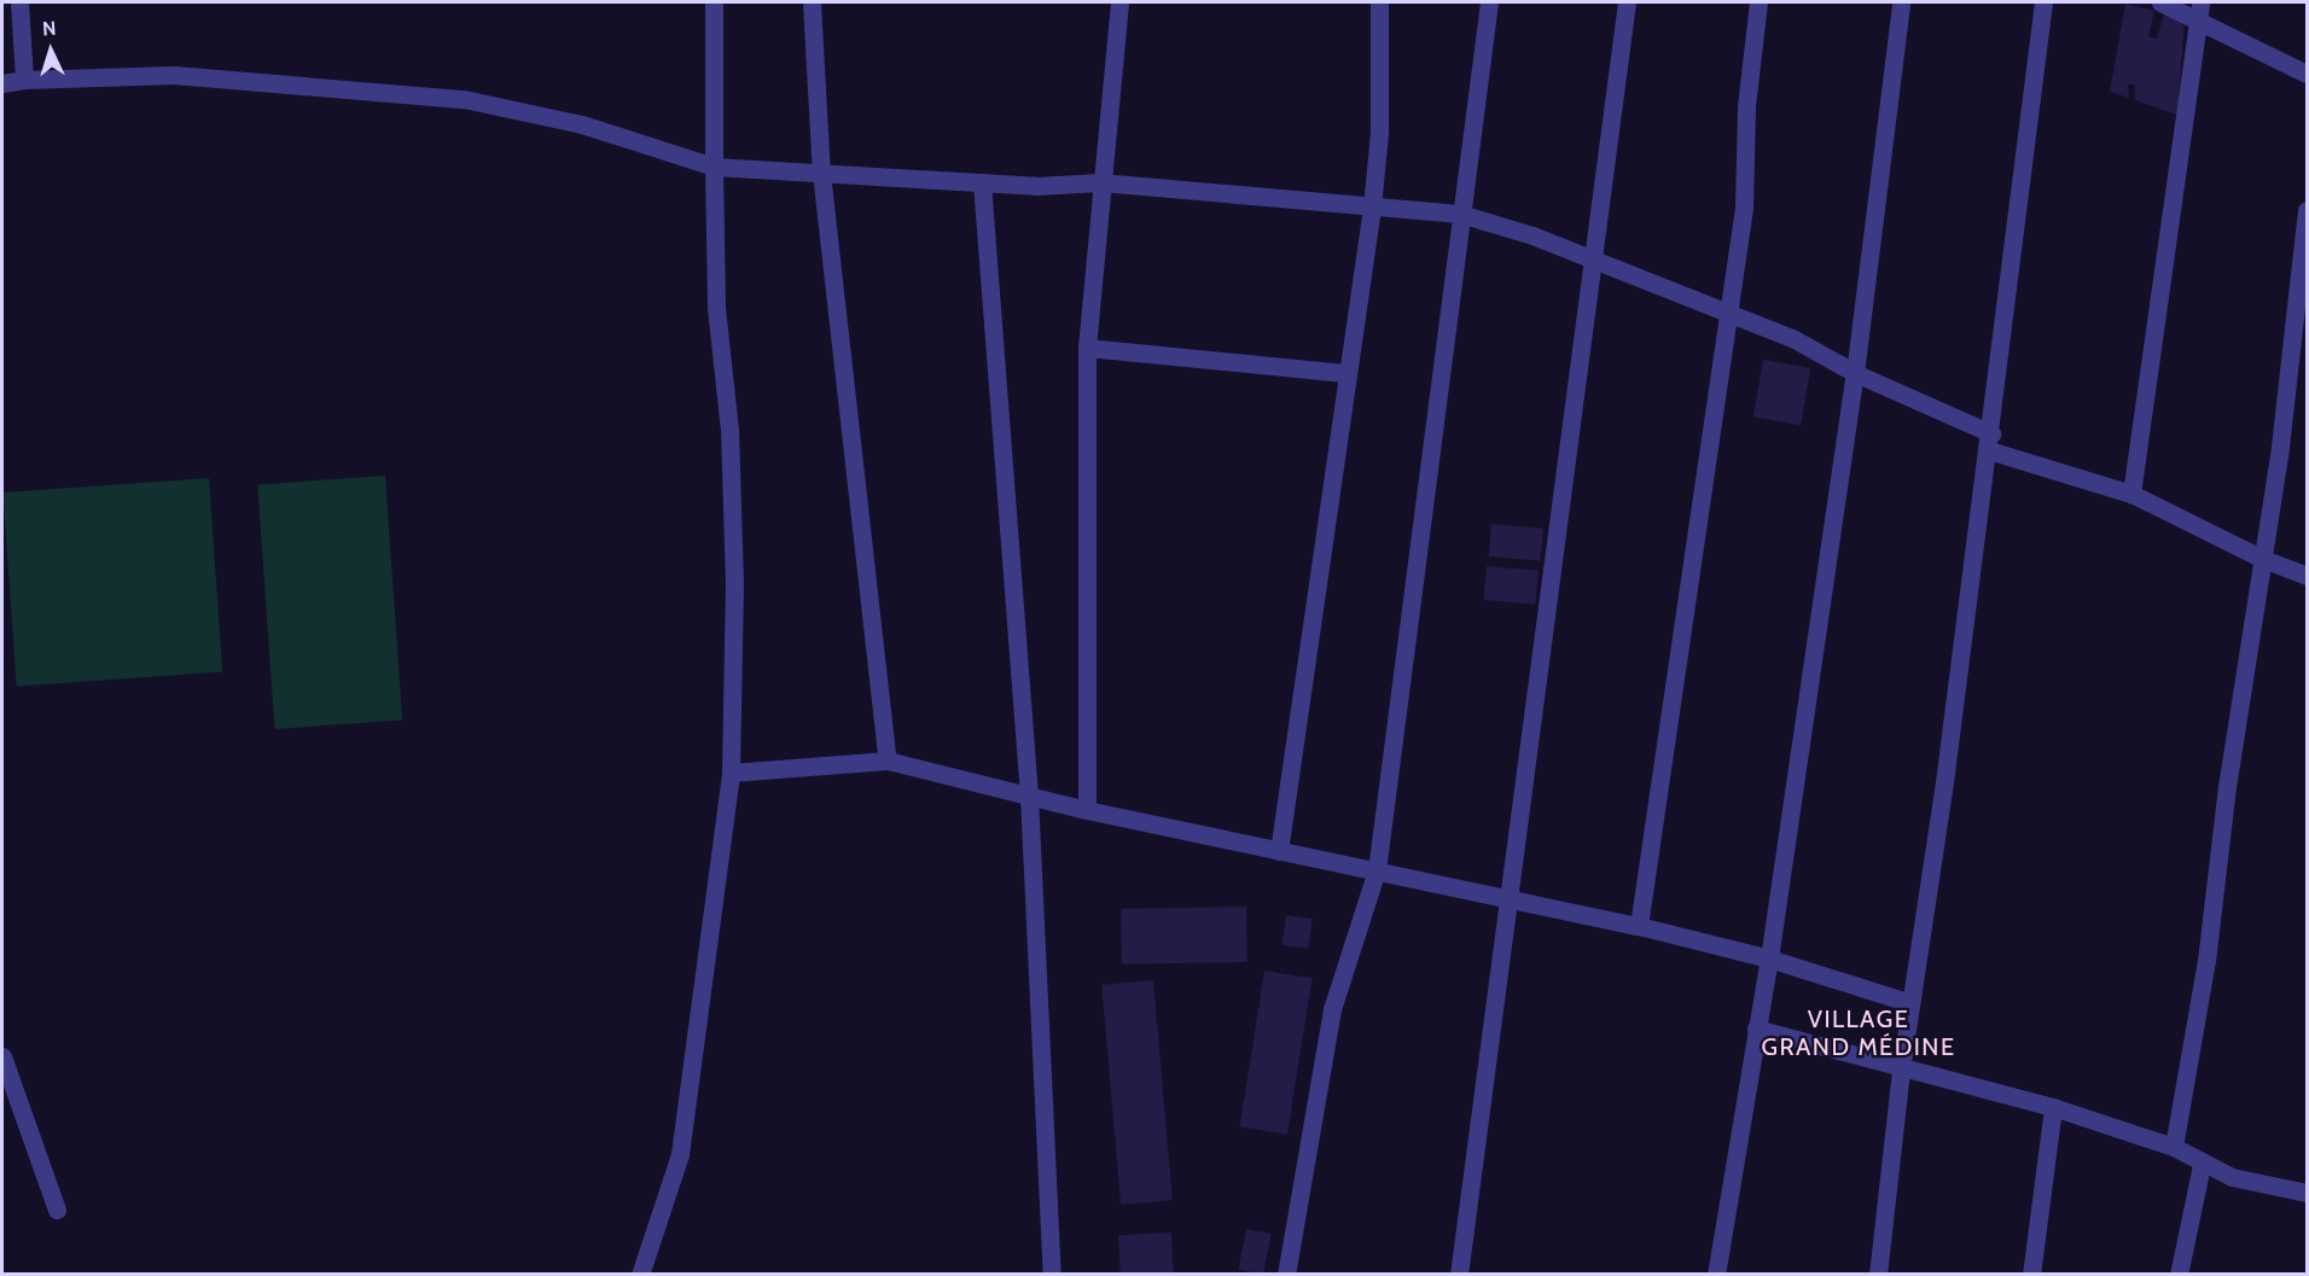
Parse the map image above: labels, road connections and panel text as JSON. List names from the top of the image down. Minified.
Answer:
{"districts":["VILLAGE GRAND MÉDINE"],"north":"top"}
